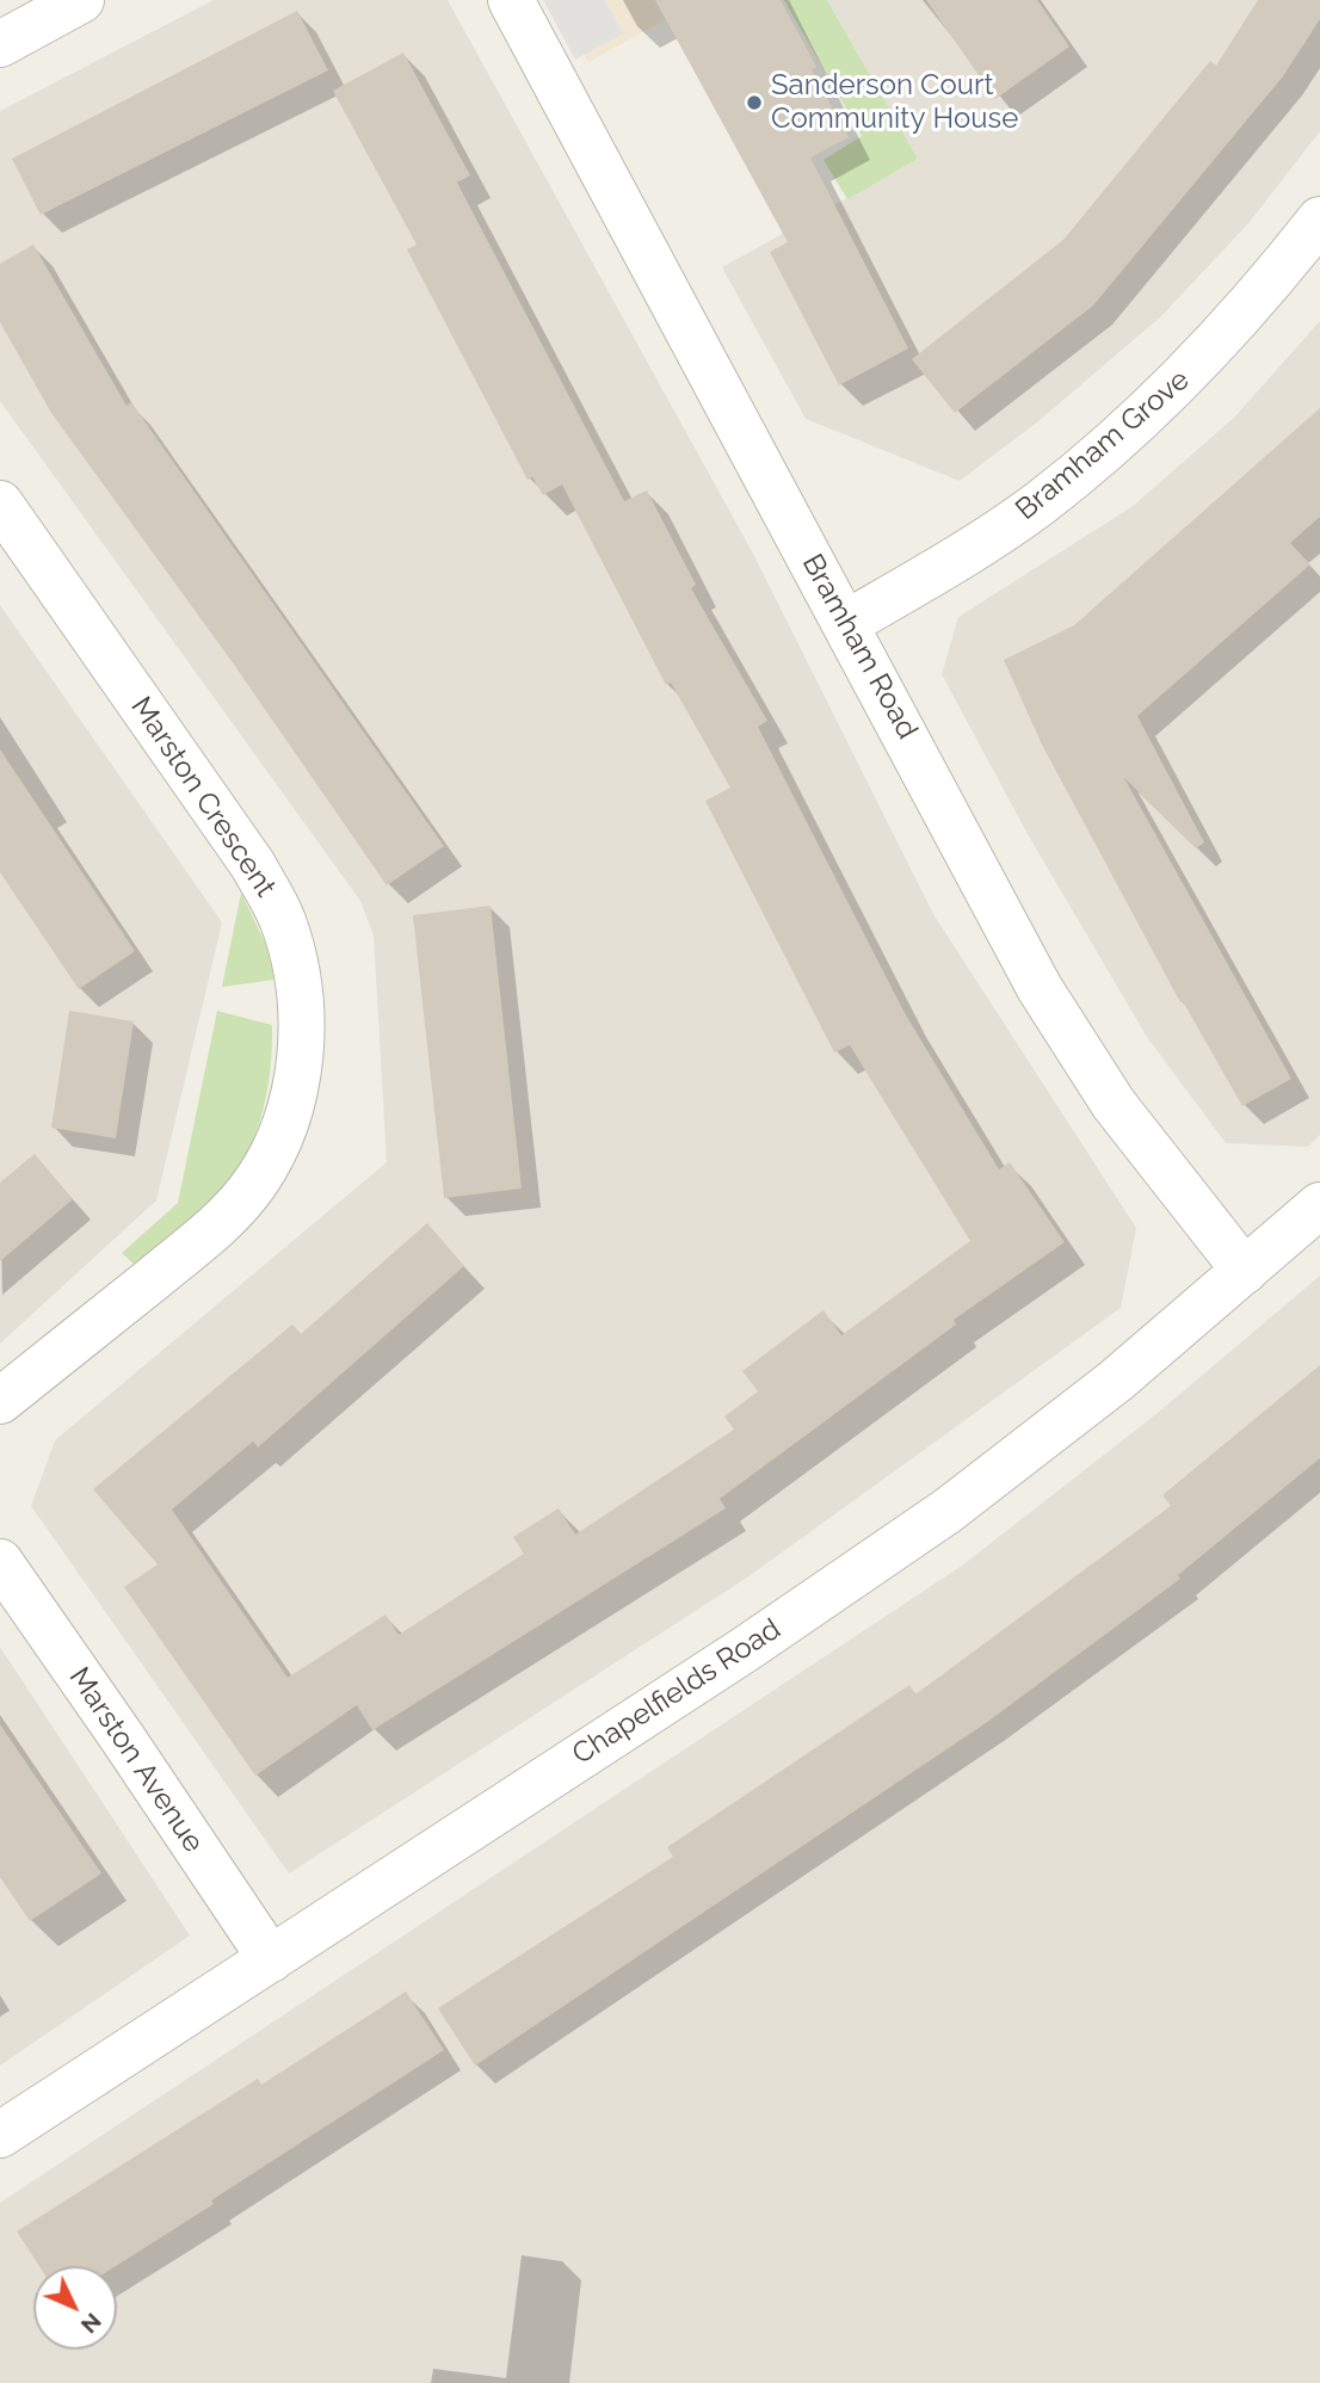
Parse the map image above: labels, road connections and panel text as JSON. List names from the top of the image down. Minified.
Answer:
{"streets":{"street":["Bramham Grove","Bramham Road","Marston Crescent","Chapelfields Road","Marston Avenue"]},"crossings":[["Bramham Grove","Bramham Road"],["Bramham Road","Chapelfields Road"],["Chapelfields Road","Marston Avenue"]],"places":["Sanderson Court Community House"],"north":"bottom right"}
